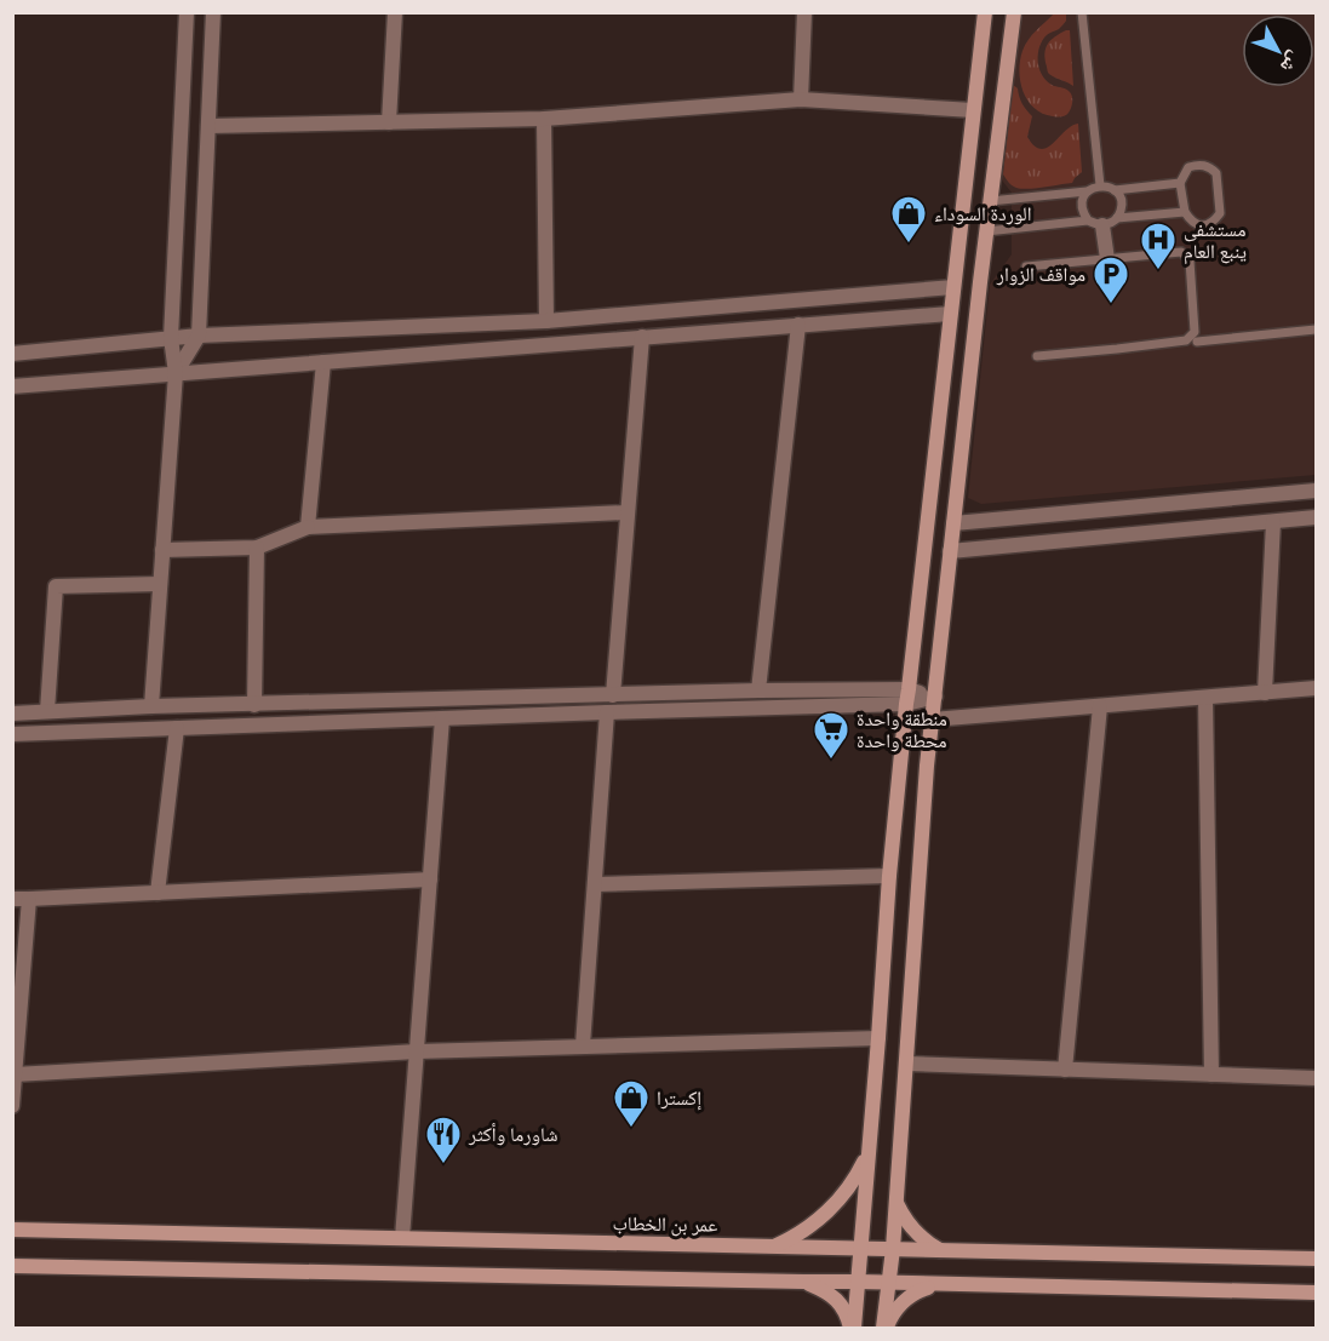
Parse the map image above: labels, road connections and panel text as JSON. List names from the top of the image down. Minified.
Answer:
{"streets":{"main road":["عمر بن الخطاب"]},"places":{"shop":["الوردة السوداء","إكسترا"],"hospital":["مستشفى ينبع العام"],"parking":["مواقف الزوار"],"supermarket":["منطقة واحدة محطة واحدة"],"restaurant":["شاورما وأكثر"]},"north":"bottom right"}
